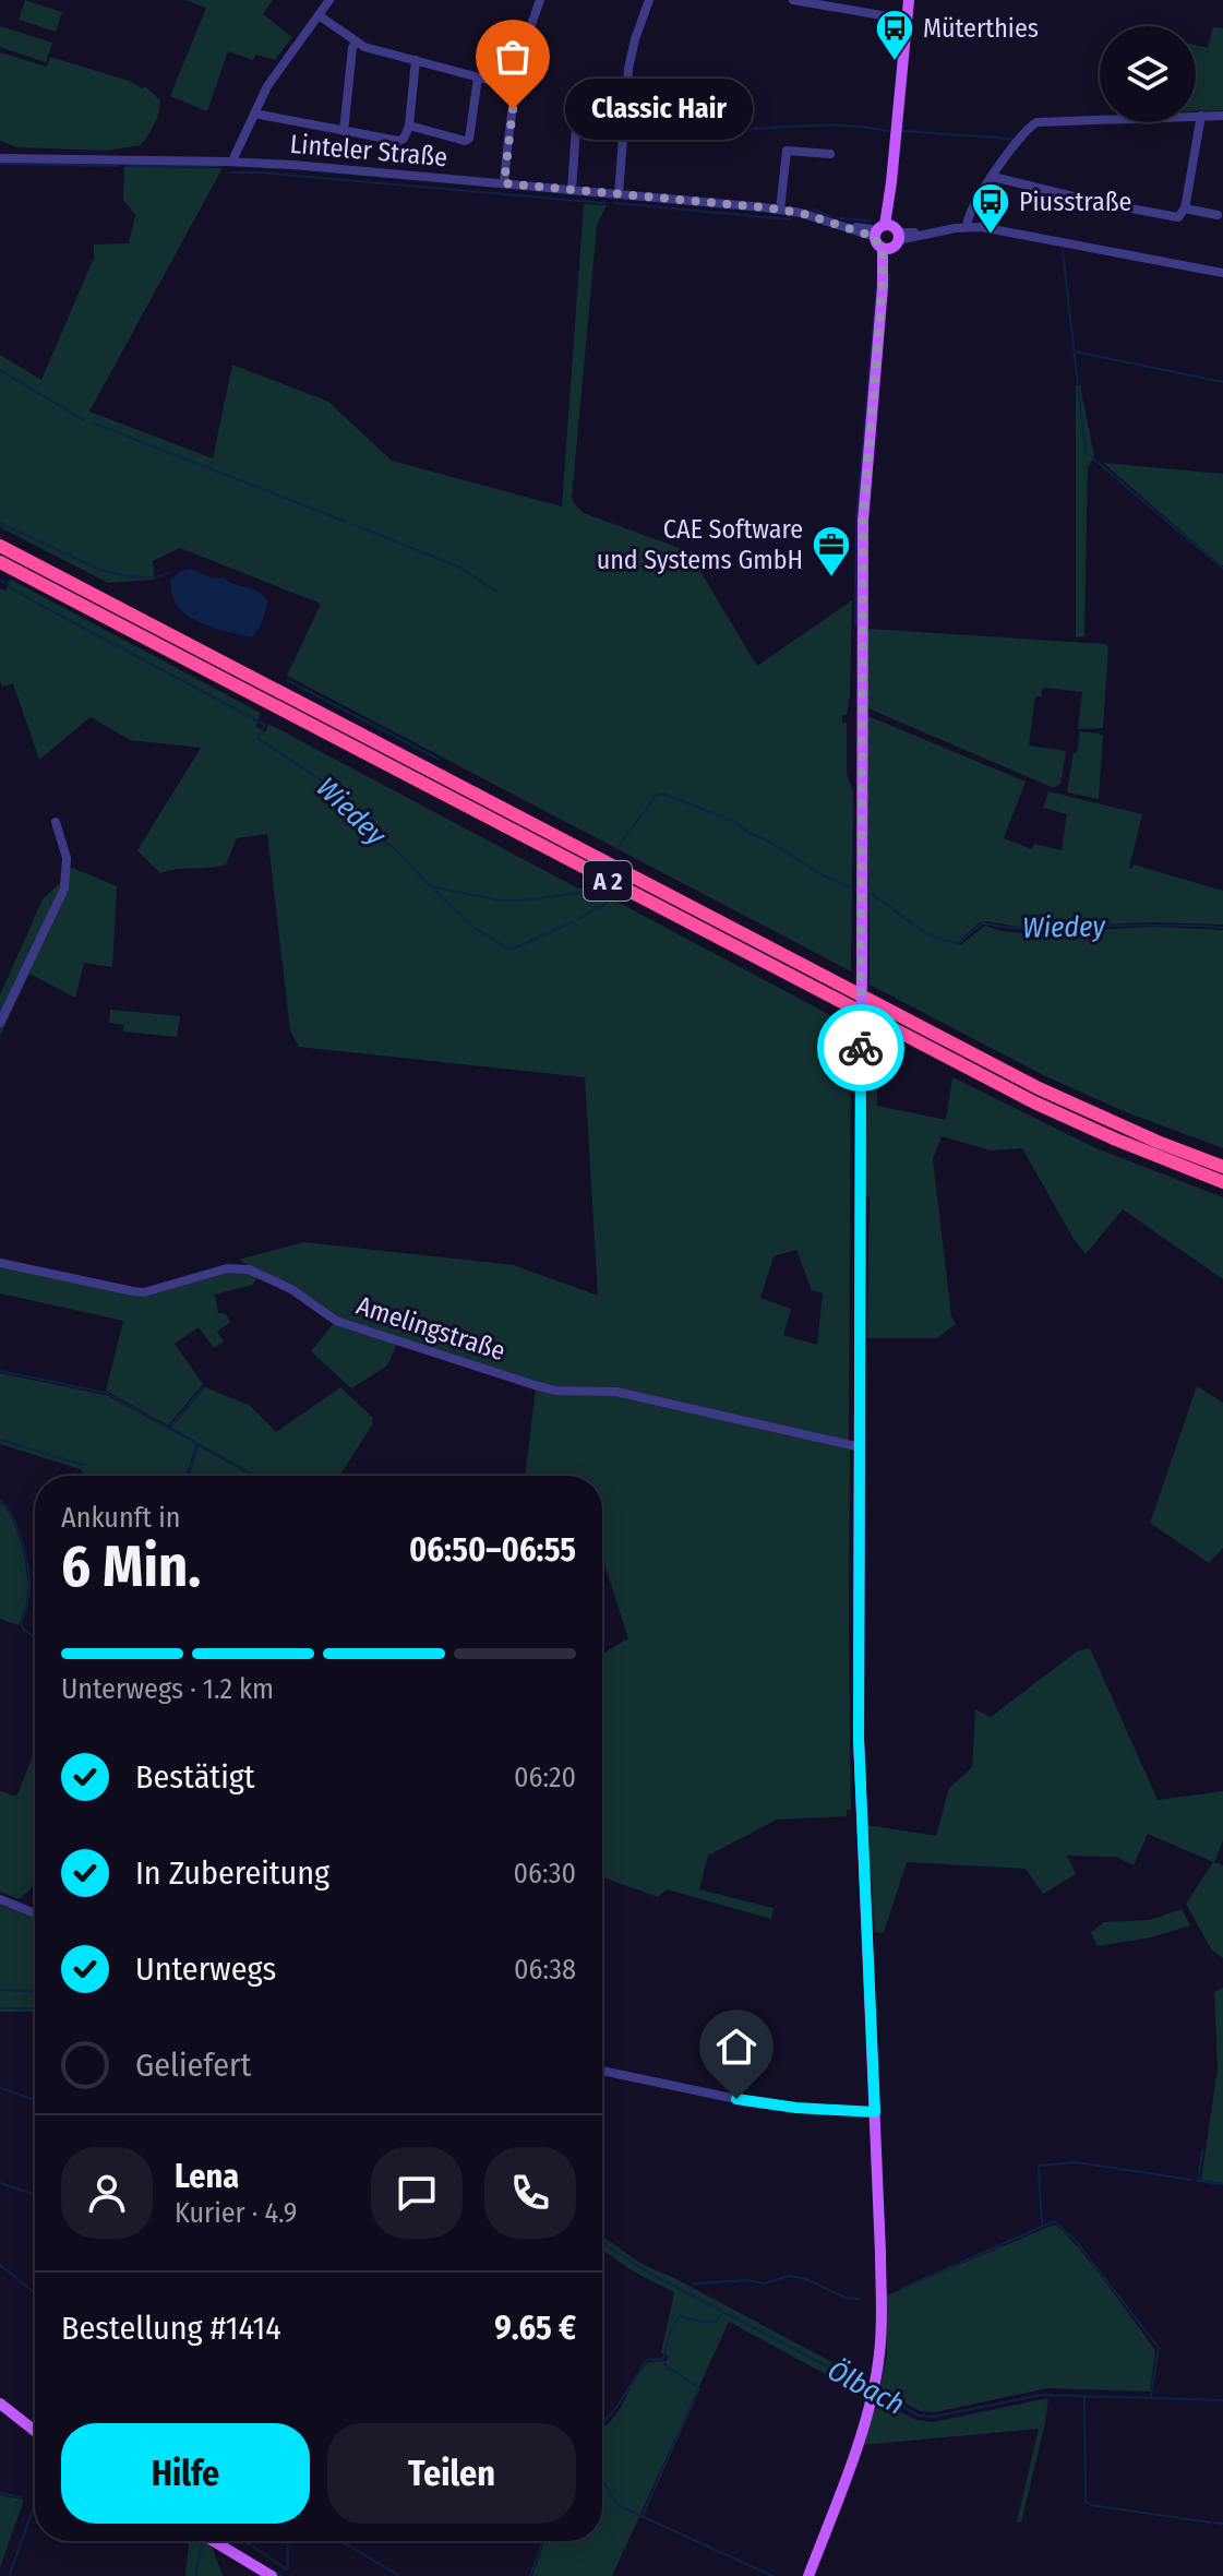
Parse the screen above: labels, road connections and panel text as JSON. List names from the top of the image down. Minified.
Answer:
{"streets":{"highway":["A 2"],"street":["Linteler Straße","Amelingstraße"]},"water":["Wiedey","Ölbach"],"places":{"bus stop":["Müterthies","Piusstraße"],"other":["Classic Hair"],"office":["CAE Software und Systems GmbH"]},"page":{"bubble":"Classic Hair","heading":["6 Min.","Ankunft in","06:50–06:55"],"panel":["Lena","Kurier · 4.9","Bestellung #1414","9.65 €"],"bar":"Unterwegs · 1.2 km","list":[["Bestätigt","06:20"],["In Zubereitung","06:30"],["Unterwegs","06:38"],"Geliefert"],"buttons":["Hilfe","Teilen"]}}
